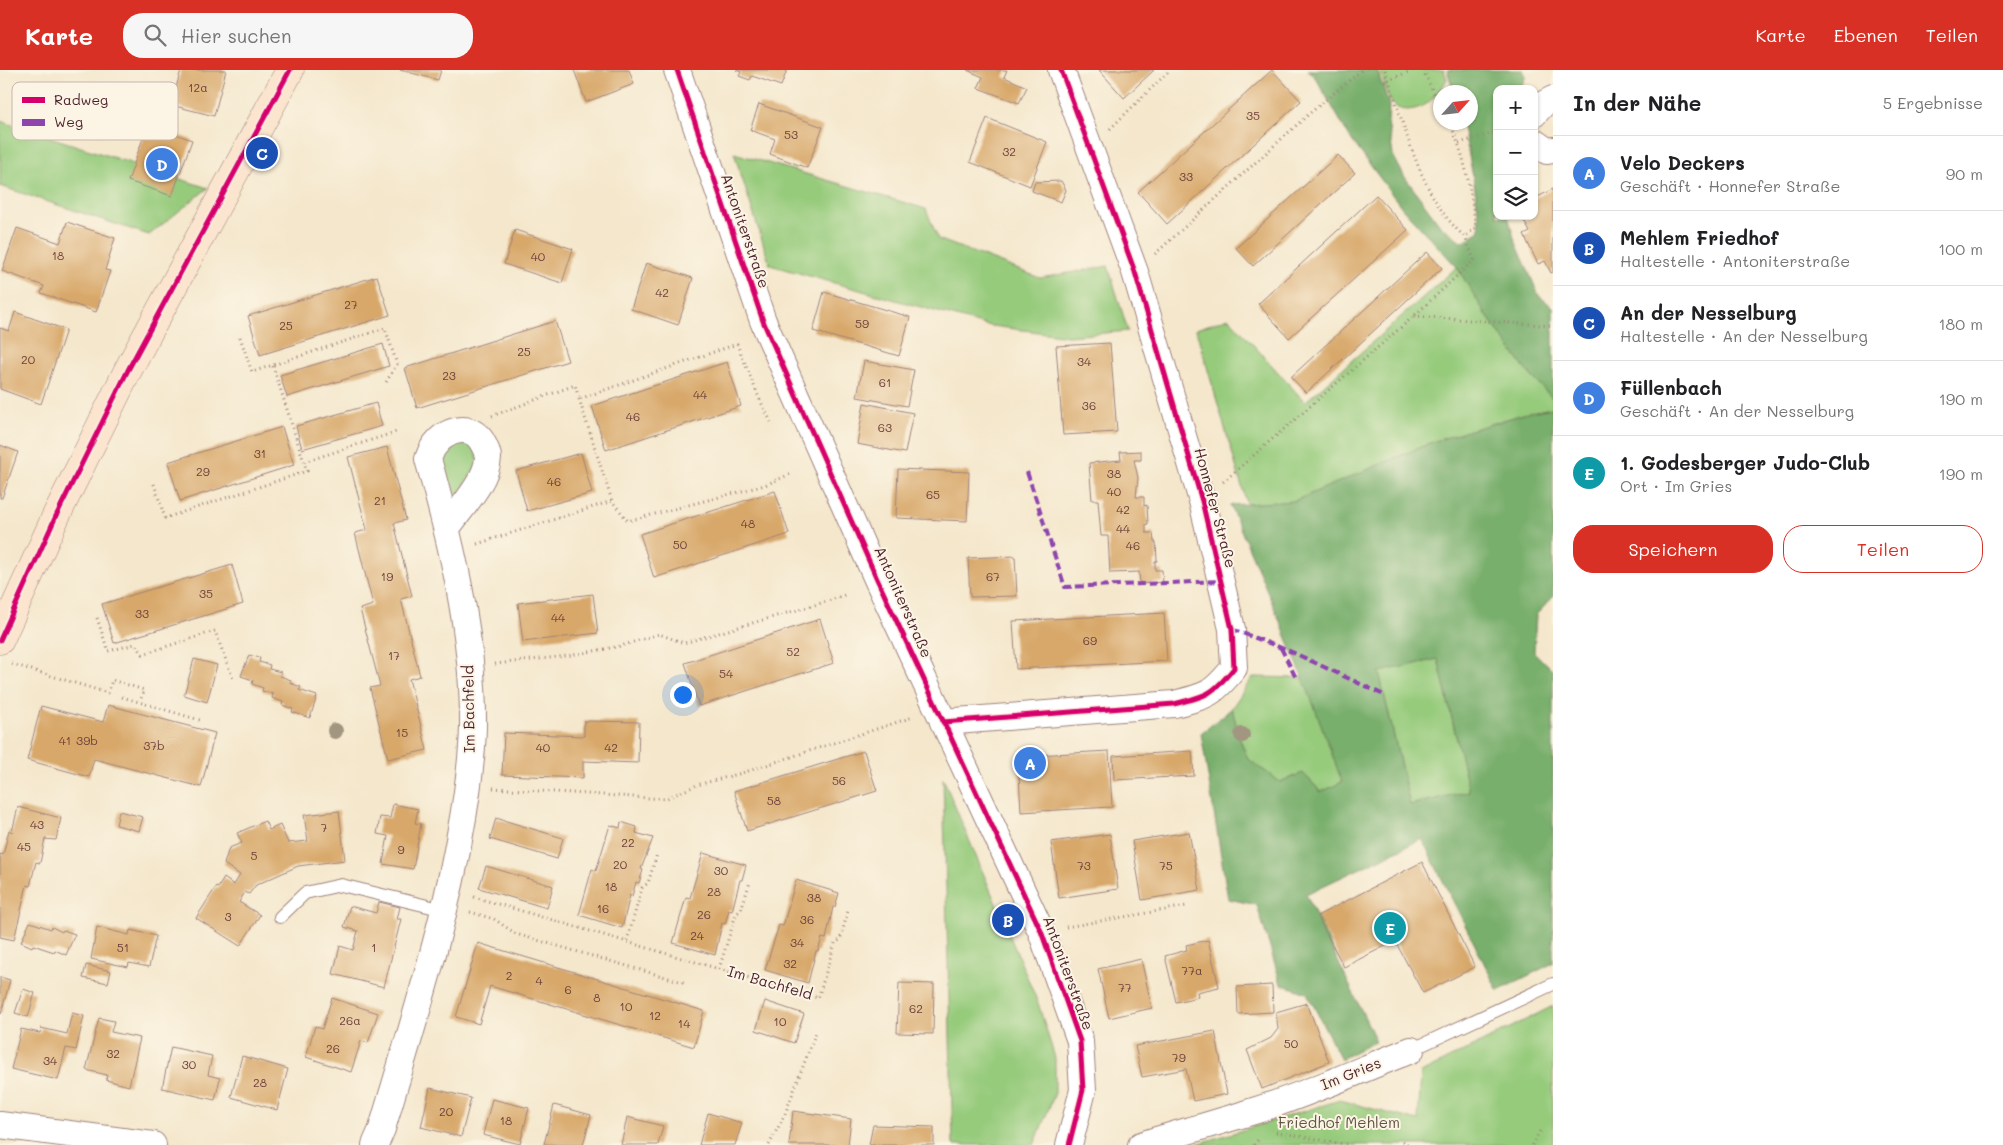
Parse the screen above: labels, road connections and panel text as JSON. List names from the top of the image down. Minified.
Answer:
{"streets":{"street":["Antoniterstraße","Honnefer Straße","Im Bachfeld","Im Gries"]},"crossings":[["Antoniterstraße","Honnefer Straße"]],"parks":["Friedhof Mehlem"],"house_numbers":["12a","35","53","32","33","18","40","42","27","59","25","25","20","34","23","61","44","36","46","63","31","29","38","46","40","65","21","42","48","44","50","46","19","67","35","33","44","69","52","17","54","15","41","39b","37b","40","42","56","58","43","7","22","45","9","5","20","73","75","30","18","28","38","16","26","3","36","24","34","51","1","32","77a","2","4","77","6","8","10","62","12","26a","10","14","50","26","32","79","34","30","28","20","18"],"legend":["Radweg","Weg"],"north":"top right","page":{"header":"Karte","search":"Hier suchen","nav":["Karte","Ebenen","Teilen"],"heading":["In der Nähe","5 Ergebnisse"],"map_buttons":["+","−"],"pins":["C","D","A","B","E"],"list":[{"mark":"A","name":"Velo Deckers","note":"Geschäft · Honnefer Straße","value":"90 m"},{"mark":"B","name":"Mehlem Friedhof","note":"Haltestelle · Antoniterstraße","value":"100 m"},{"mark":"C","name":"An der Nesselburg","note":"Haltestelle · An der Nesselburg","value":"180 m"},{"mark":"D","name":"Füllenbach","note":"Geschäft · An der Nesselburg","value":"190 m"},{"mark":"E","name":"1. Godesberger Judo-Club","note":"Ort · Im Gries","value":"190 m"}],"buttons":["Speichern","Teilen"]}}
